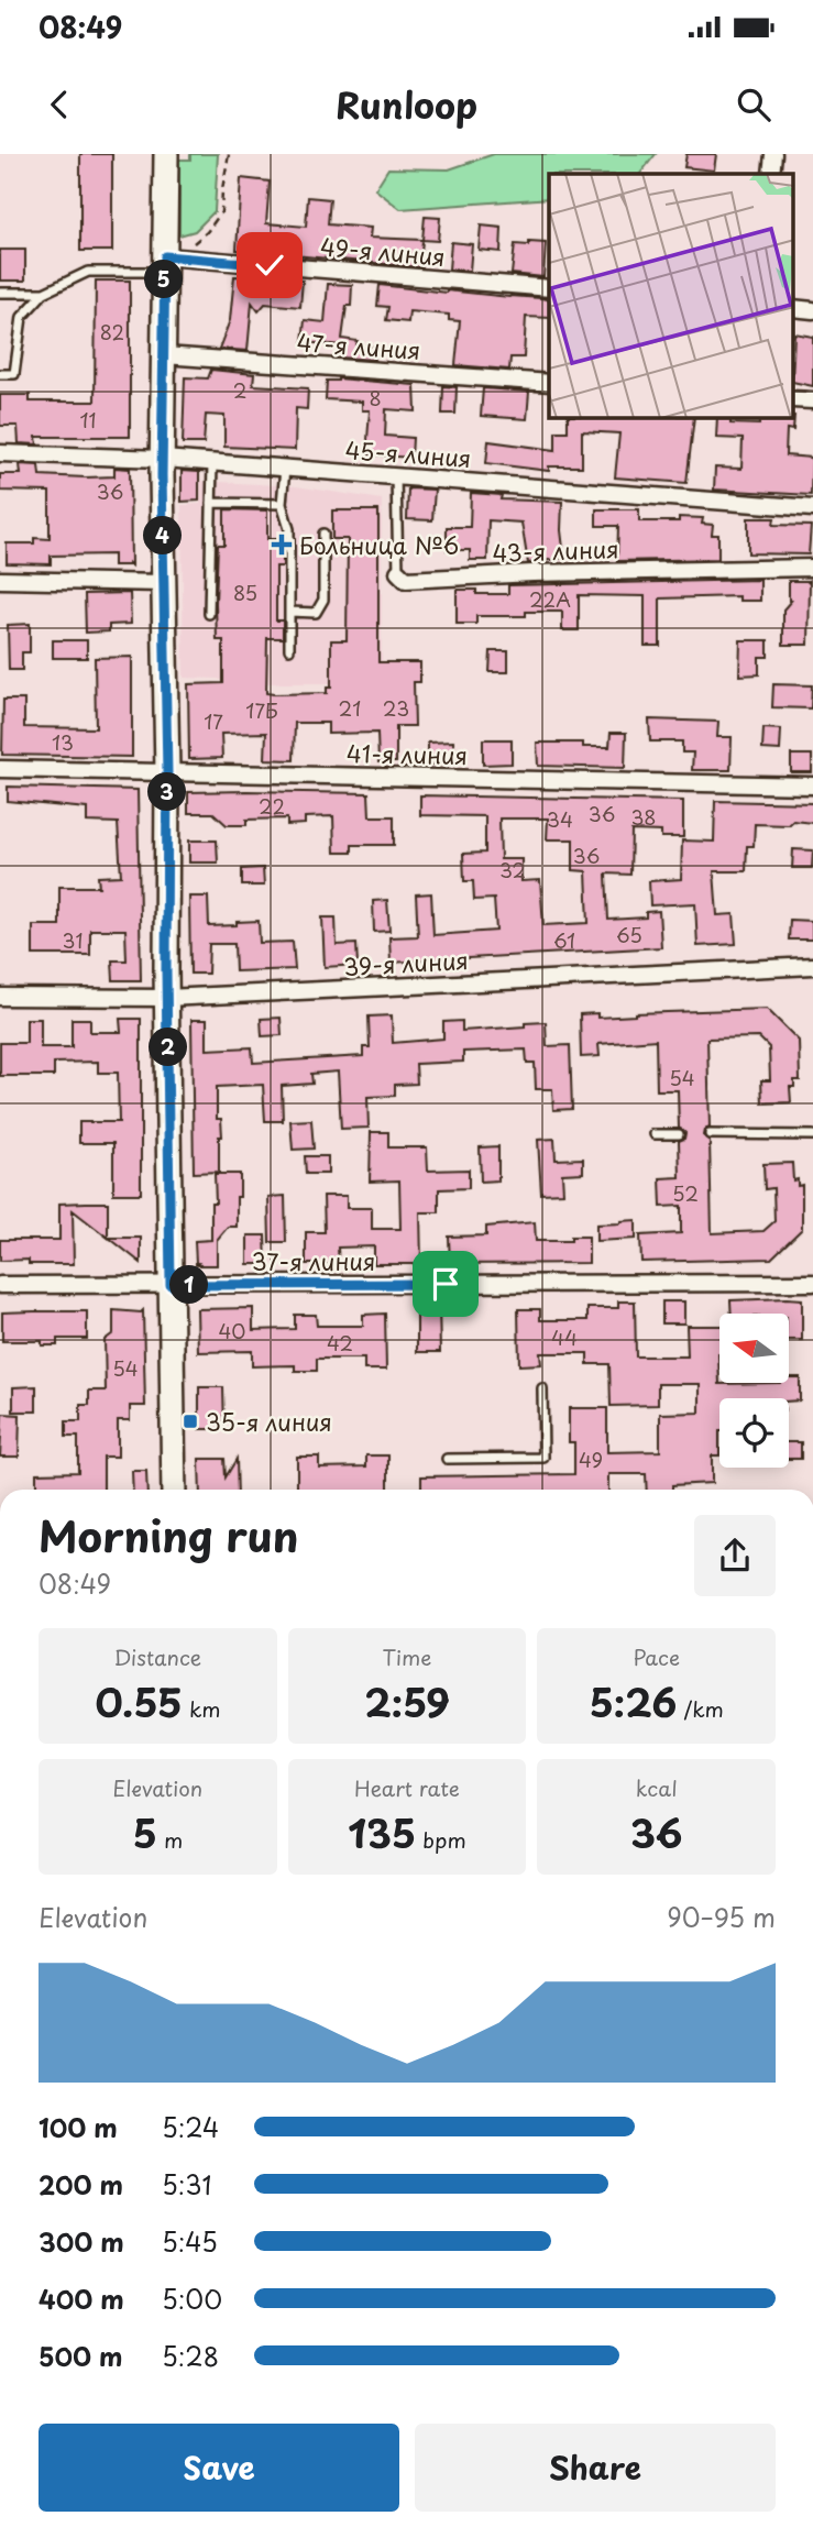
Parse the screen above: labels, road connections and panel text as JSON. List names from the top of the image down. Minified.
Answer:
{"streets":{"street":["49-я линия","47-я линия","45-я линия","43-я линия","41-я линия","39-я линия","37-я линия"]},"crossings":[["45-я линия","43-я линия"]],"places":{"health":["Больница №6"],"transit":["35-я линия"]},"house_numbers":["82","2","8","11","36","85","22А","21","23","17Б","17","13","22","36","38","34","36","32","65","31","61","54","52","40","44","42","54","49"],"north":"left","page":{"status":"08:49","header":"Runloop","pins":["5","4","3","2","1"],"heading":["Morning run","08:49"],"stats":[["Distance","0.55 km"],["Time","2:59"],["Pace","5:26 /km"],["Elevation","5 m"],["Heart rate","135 bpm"],["kcal","36"]],"chart":["Elevation","90–95 m"],"list":[{"name":"100 m","note":"5:24"},{"name":"200 m","note":"5:31"},{"name":"300 m","note":"5:45"},{"name":"400 m","note":"5:00"},{"name":"500 m","note":"5:28"}],"buttons":["Save","Share"]}}
